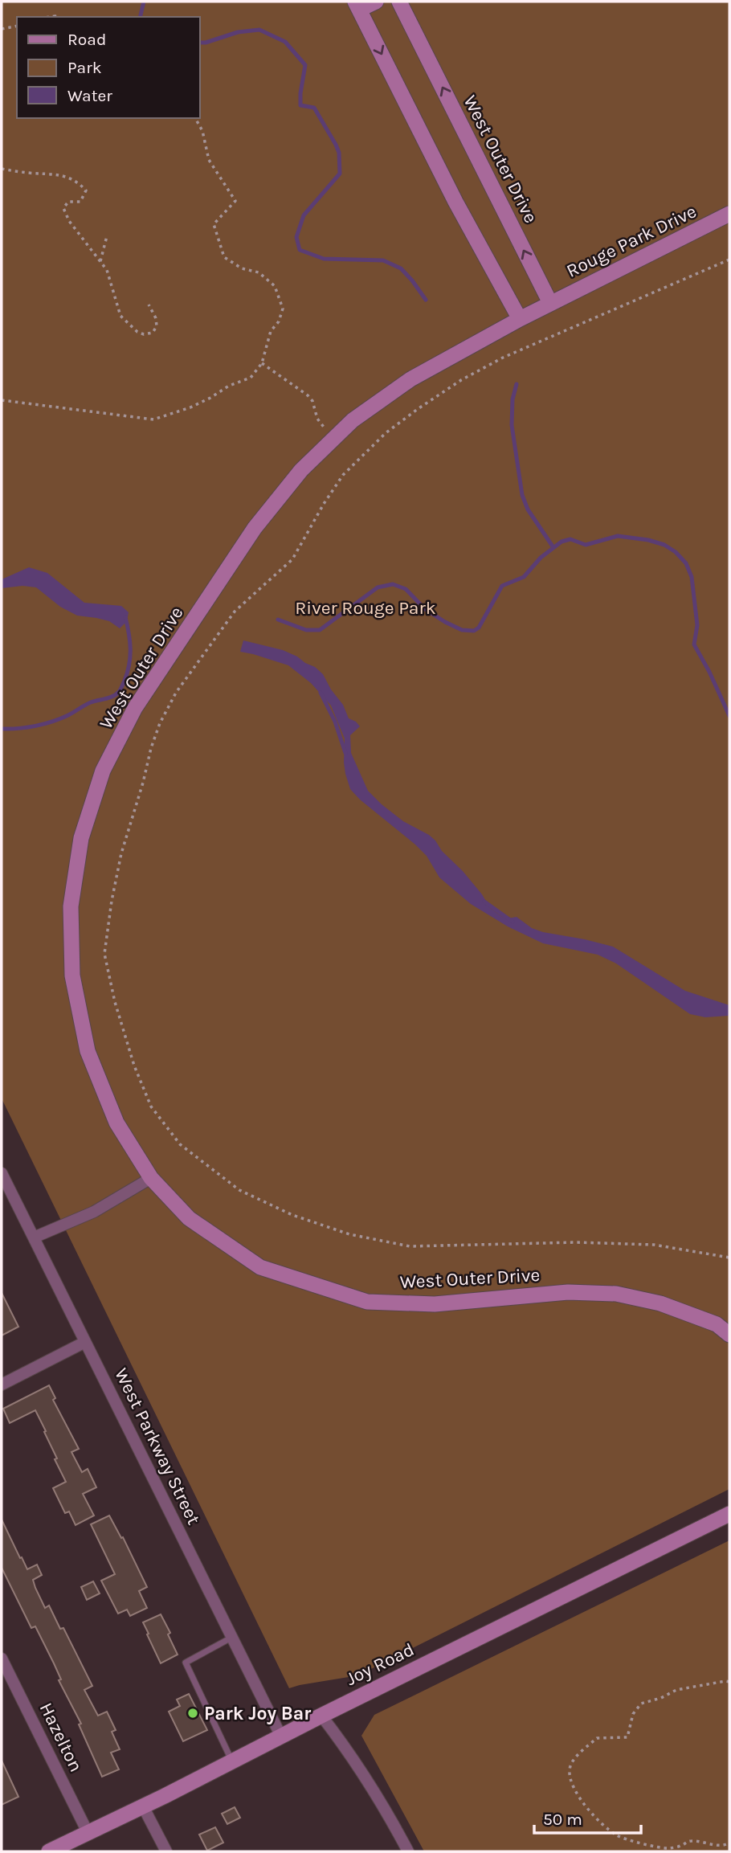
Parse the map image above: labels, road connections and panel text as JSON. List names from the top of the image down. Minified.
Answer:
{"streets":{"main road":["West Outer Drive","Rouge Park Drive","Joy Road"],"street":["West Parkway Street","Hazelton"]},"crossings":[["West Outer Drive","Rouge Park Drive"],["West Parkway Street","Joy Road"],["Joy Road","Hazelton"]],"parks":["River Rouge Park"],"places":["Park Joy Bar"],"legend":["Road","Park","Water"],"scale_bar":"50 m"}
